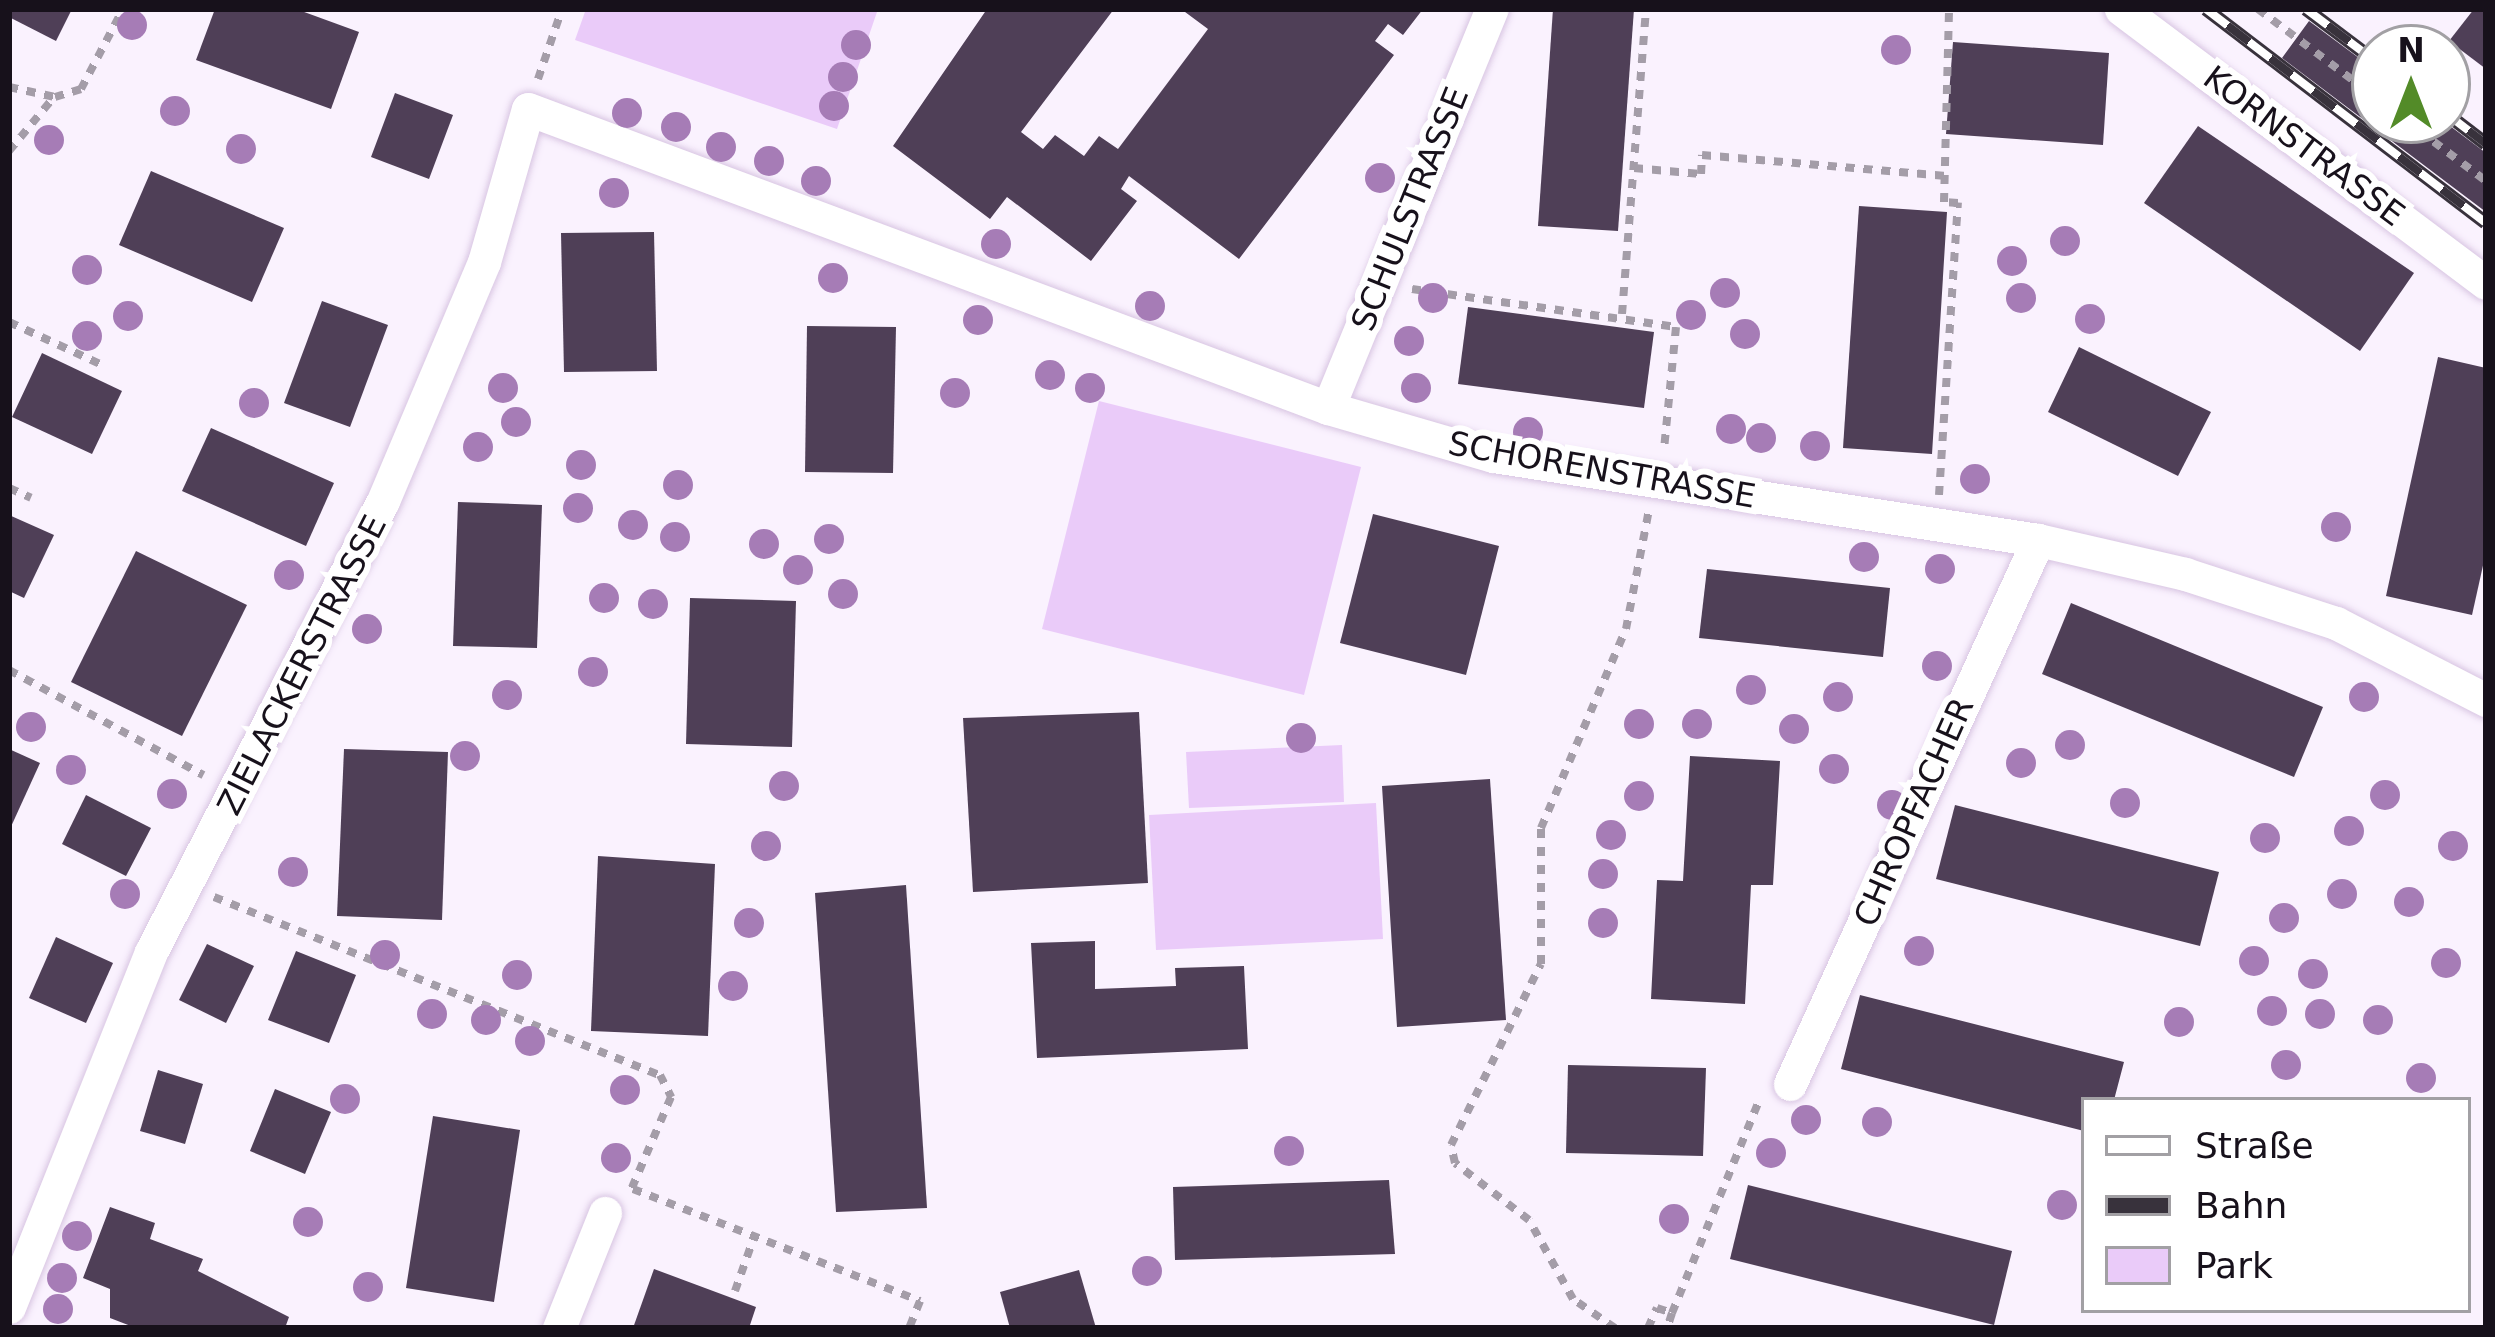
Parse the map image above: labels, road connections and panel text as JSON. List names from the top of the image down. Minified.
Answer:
{"streets":{"street":["KORNSTRASSE","SCHULSTRASSE","SCHORENSTRASSE","ZIELACKERSTRASSE","CHROPFACHER"]},"crossings":[["SCHULSTRASSE","SCHORENSTRASSE"],["SCHORENSTRASSE","ZIELACKERSTRASSE"],["SCHORENSTRASSE","CHROPFACHER"]],"legend":["Straße","Bahn","Park"],"north":"top"}
